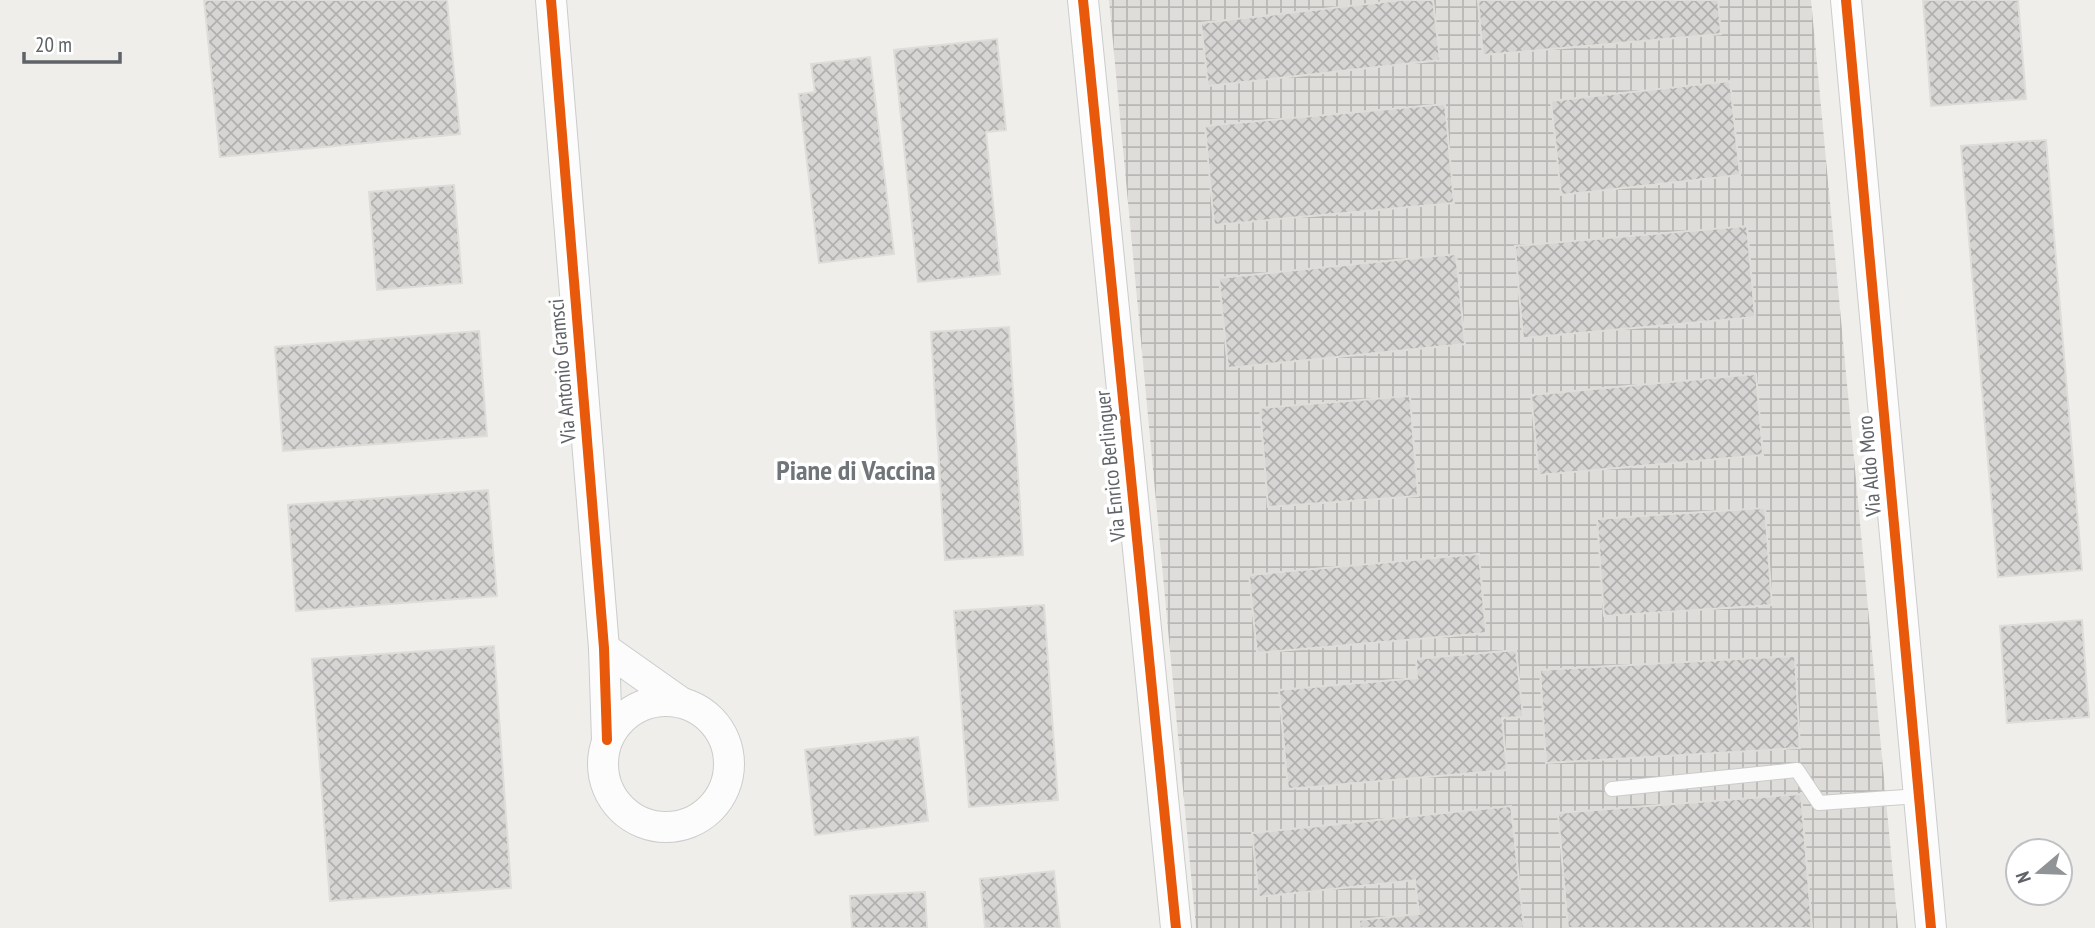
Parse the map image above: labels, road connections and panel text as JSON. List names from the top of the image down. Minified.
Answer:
{"streets":{"street":["Via Antonio Gramsci","Via Enrico Berlinguer","Via Aldo Moro"]},"districts":["Piane di Vaccina"],"scale_bar":"20 m","north":"left"}
